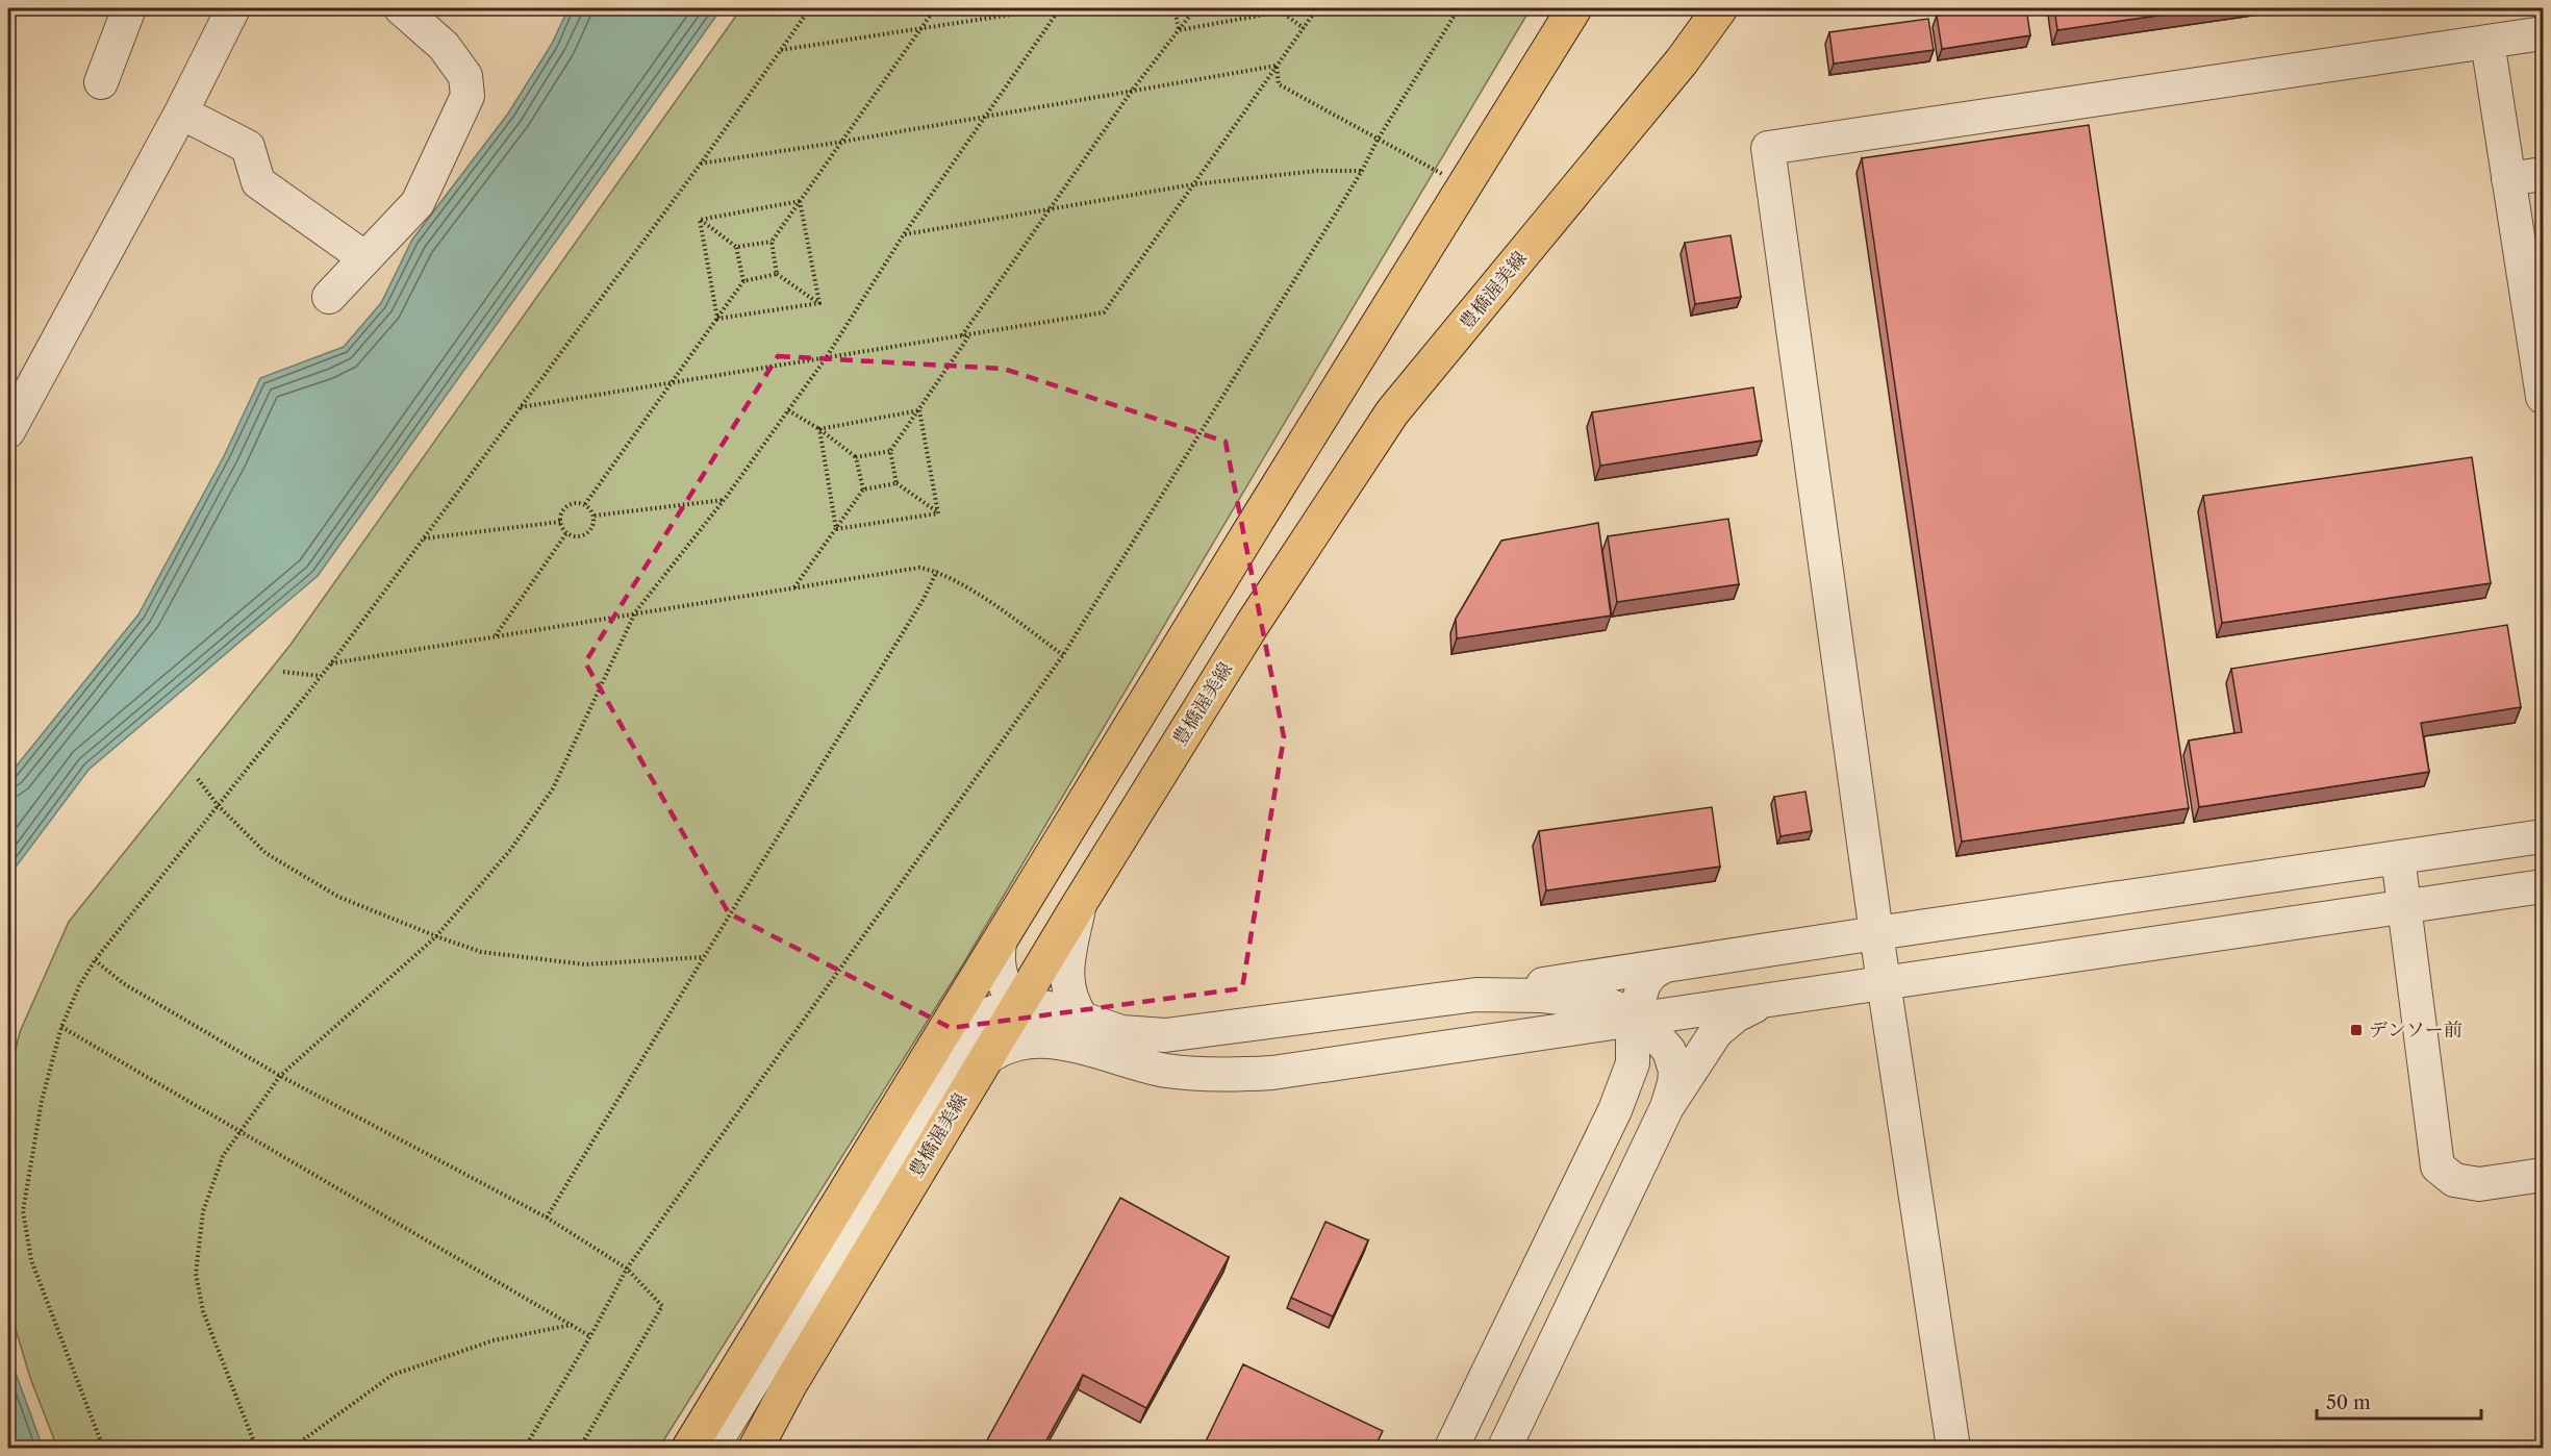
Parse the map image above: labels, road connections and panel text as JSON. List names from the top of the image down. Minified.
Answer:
{"streets":{"main road":["豊橋渥美線"]},"places":{"transit":["デンソー前"]},"scale_bar":"50 m"}
